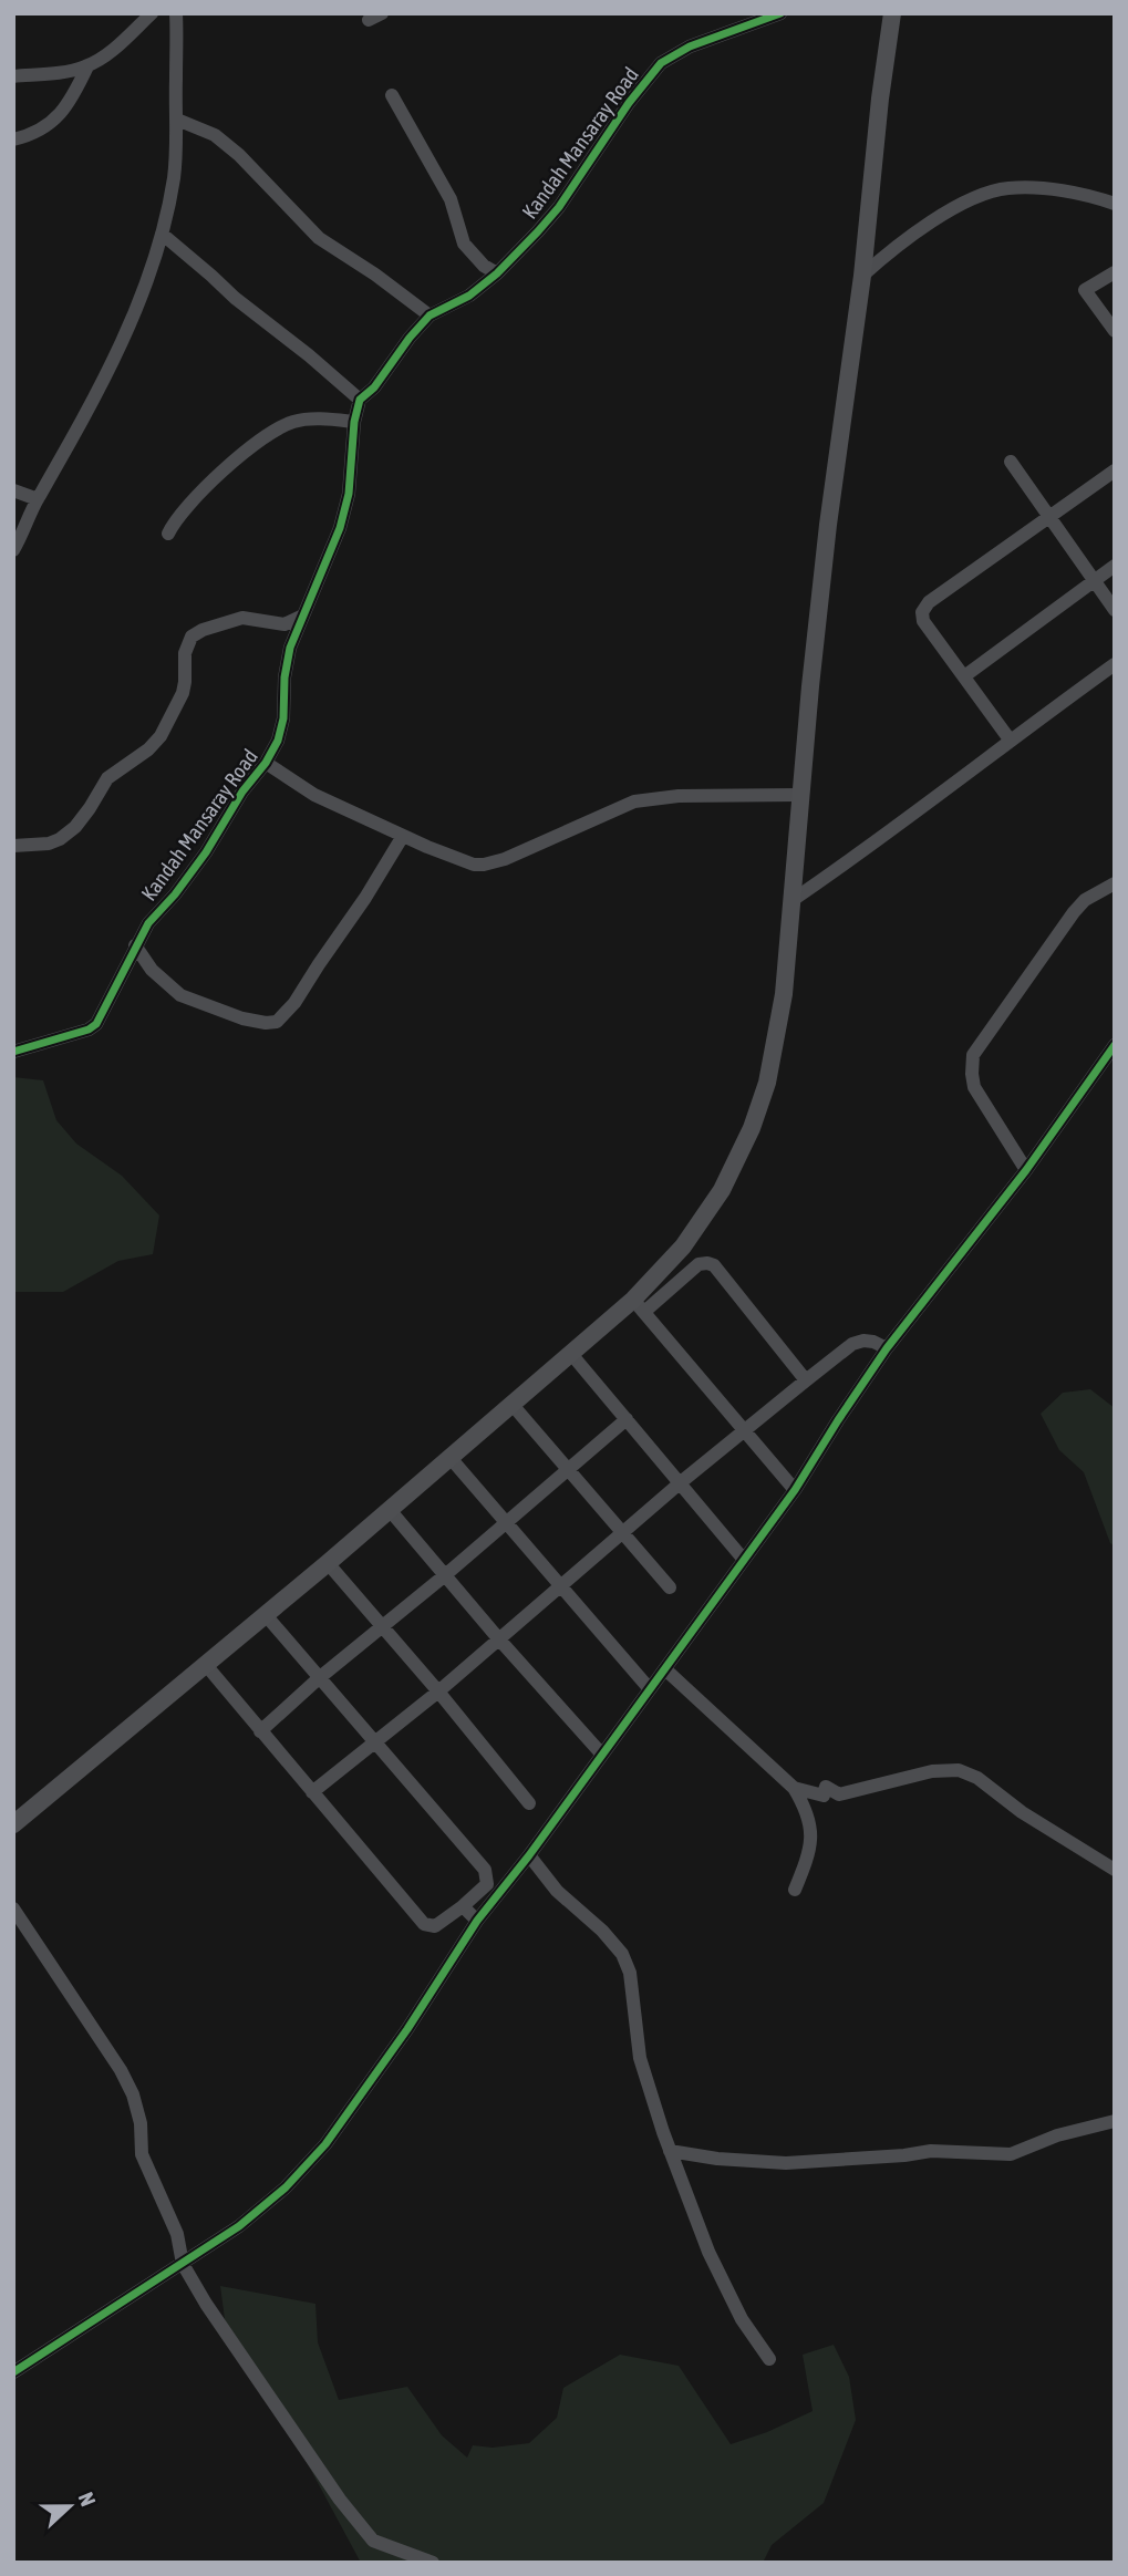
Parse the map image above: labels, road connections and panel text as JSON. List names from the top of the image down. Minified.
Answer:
{"streets":{"street":["Kandah Mansaray Road"]},"north":"right"}
